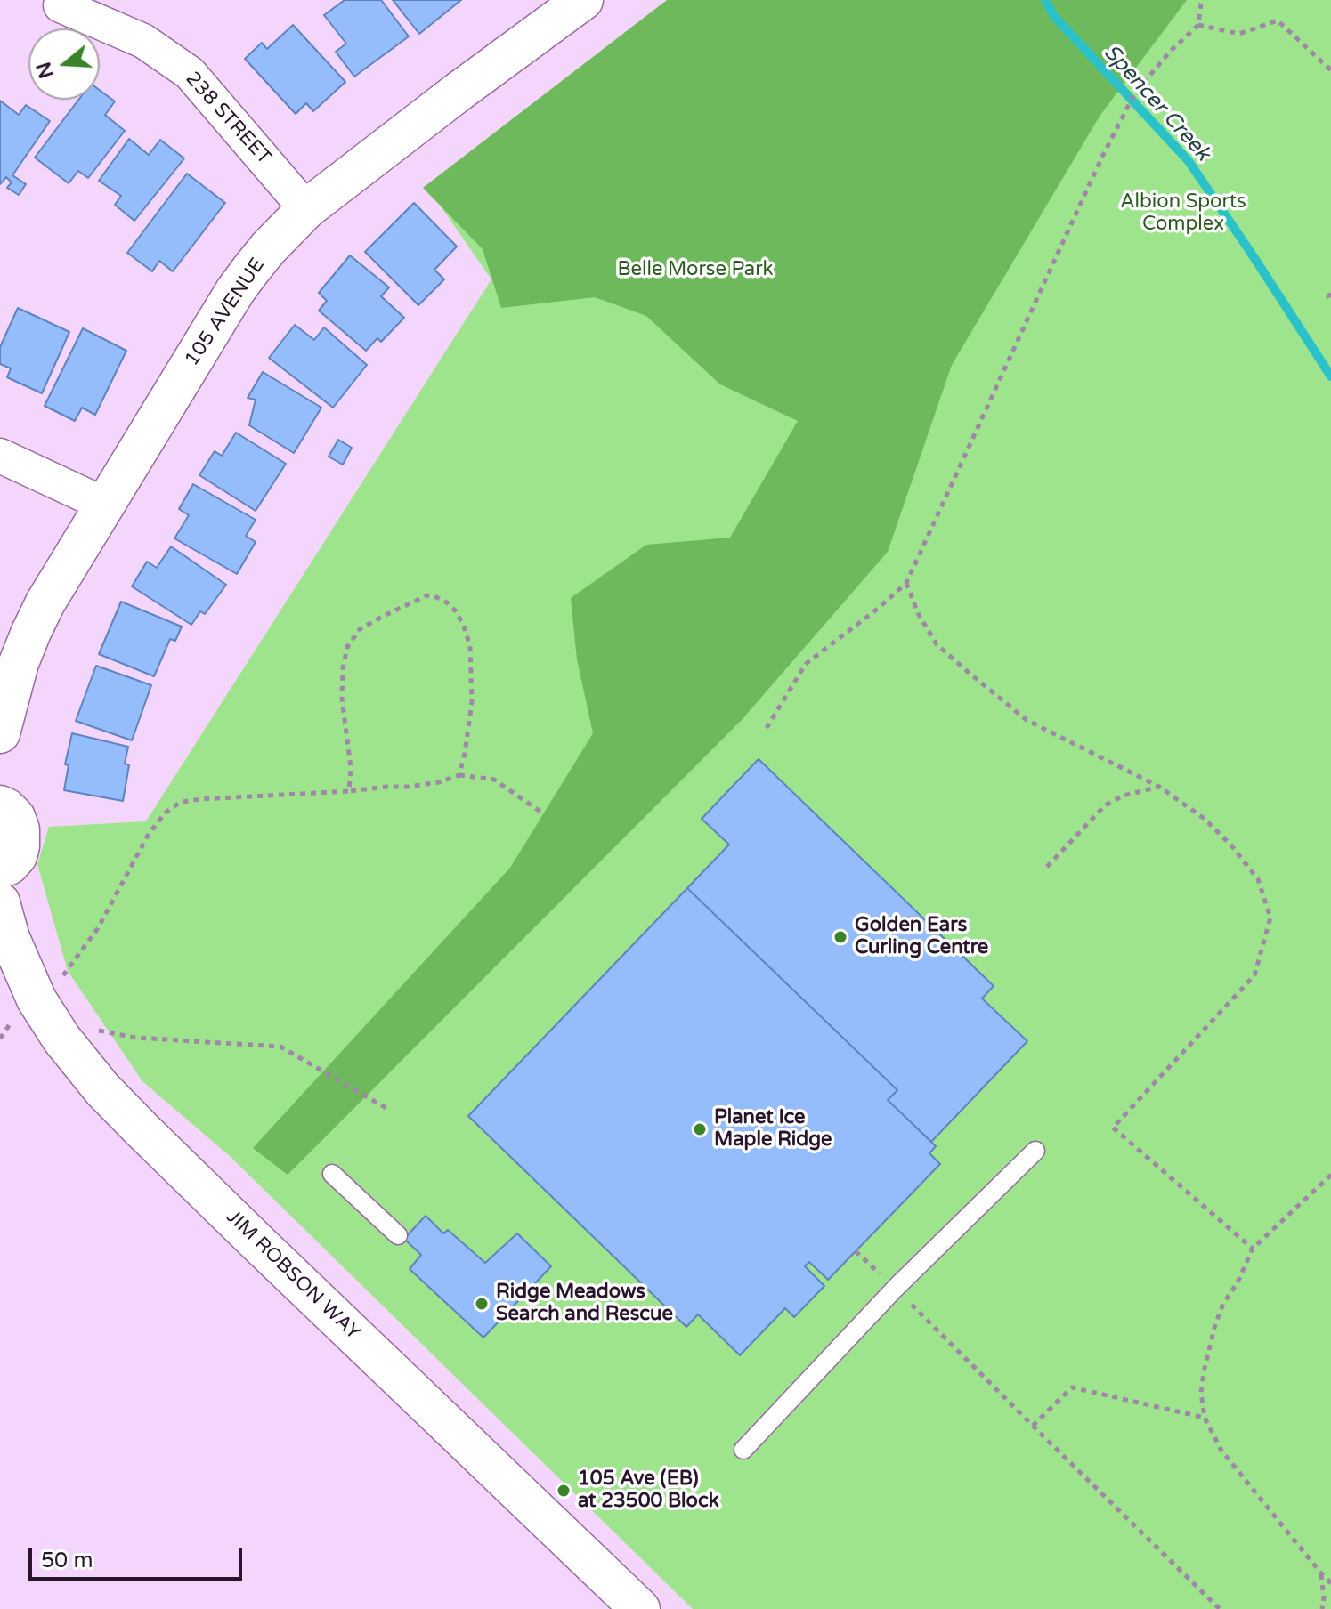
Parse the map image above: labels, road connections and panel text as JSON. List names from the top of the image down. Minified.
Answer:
{"streets":{"street":["238 STREET","105 AVENUE","JIM ROBSON WAY"]},"crossings":[["238 STREET","105 AVENUE"]],"water":["Spencer Creek"],"parks":["Albion Sports Complex","Belle Morse Park"],"places":["Golden Ears Curling Centre","Planet Ice Maple Ridge","Ridge Meadows Search and Rescue","105 Ave (EB) at 23500 Block"],"scale_bar":"50 m","north":"left"}
